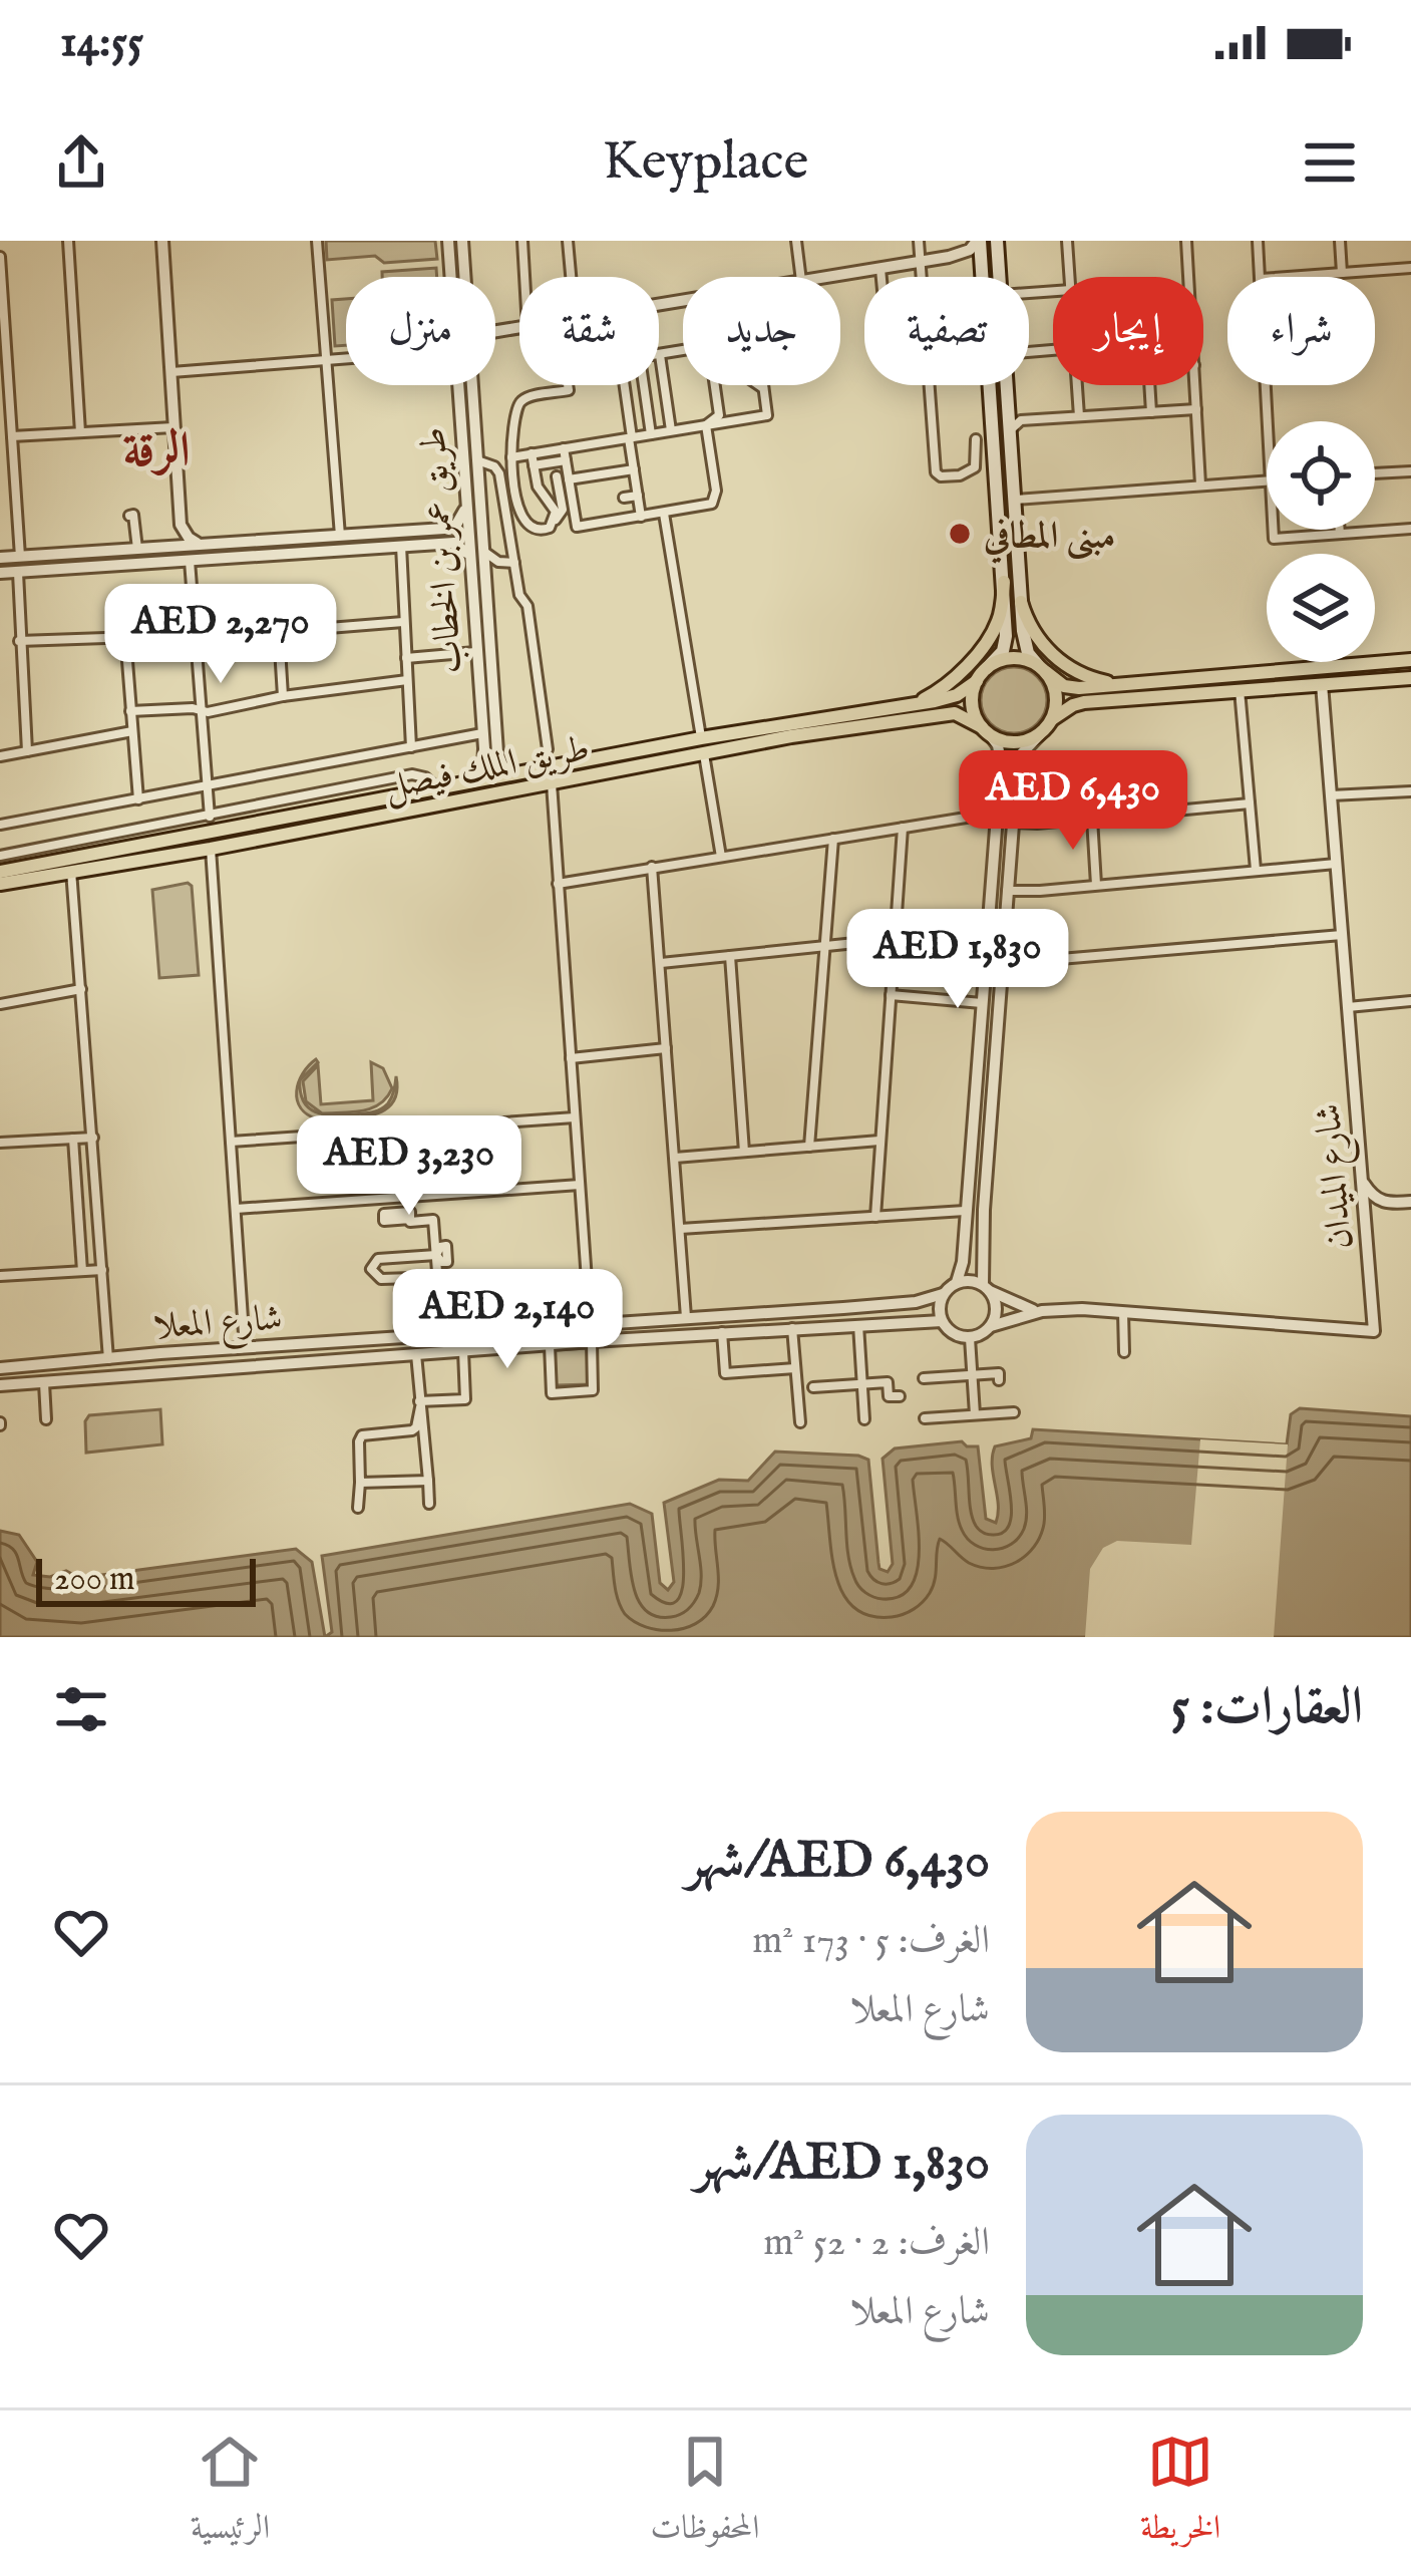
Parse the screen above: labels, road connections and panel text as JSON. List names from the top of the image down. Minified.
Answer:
{"streets":{"main road":["طريق الملك فيصل"],"street":["طريق عمر بن الخطاب","شارع الميدان","شارع المعلا"]},"crossings":[["طريق عمر بن الخطاب","طريق الملك فيصل"],["شارع الميدان","شارع المعلا"]],"districts":["الرقة"],"places":["مبنى المطافي"],"scale_bar":"200 m","page":{"status":"14:55","header":"Keyplace","chip":["شراء","إيجار","تصفية","جديد","شقة","منزل"],"price":["AED 2,270","AED 6,430","AED 1,830","AED 3,230","AED 2,140"],"scale":"200 m","heading":"العقارات: 5","list":[{"name":"AED 6,430/شهر","note":"الغرف: 5 · 173 m² · شارع المعلا"},{"name":"AED 1,830/شهر","note":"الغرف: 2 · 52 m² · شارع المعلا"}],"tabs":["الخريطة","المحفوظات","الرئيسية"]}}
